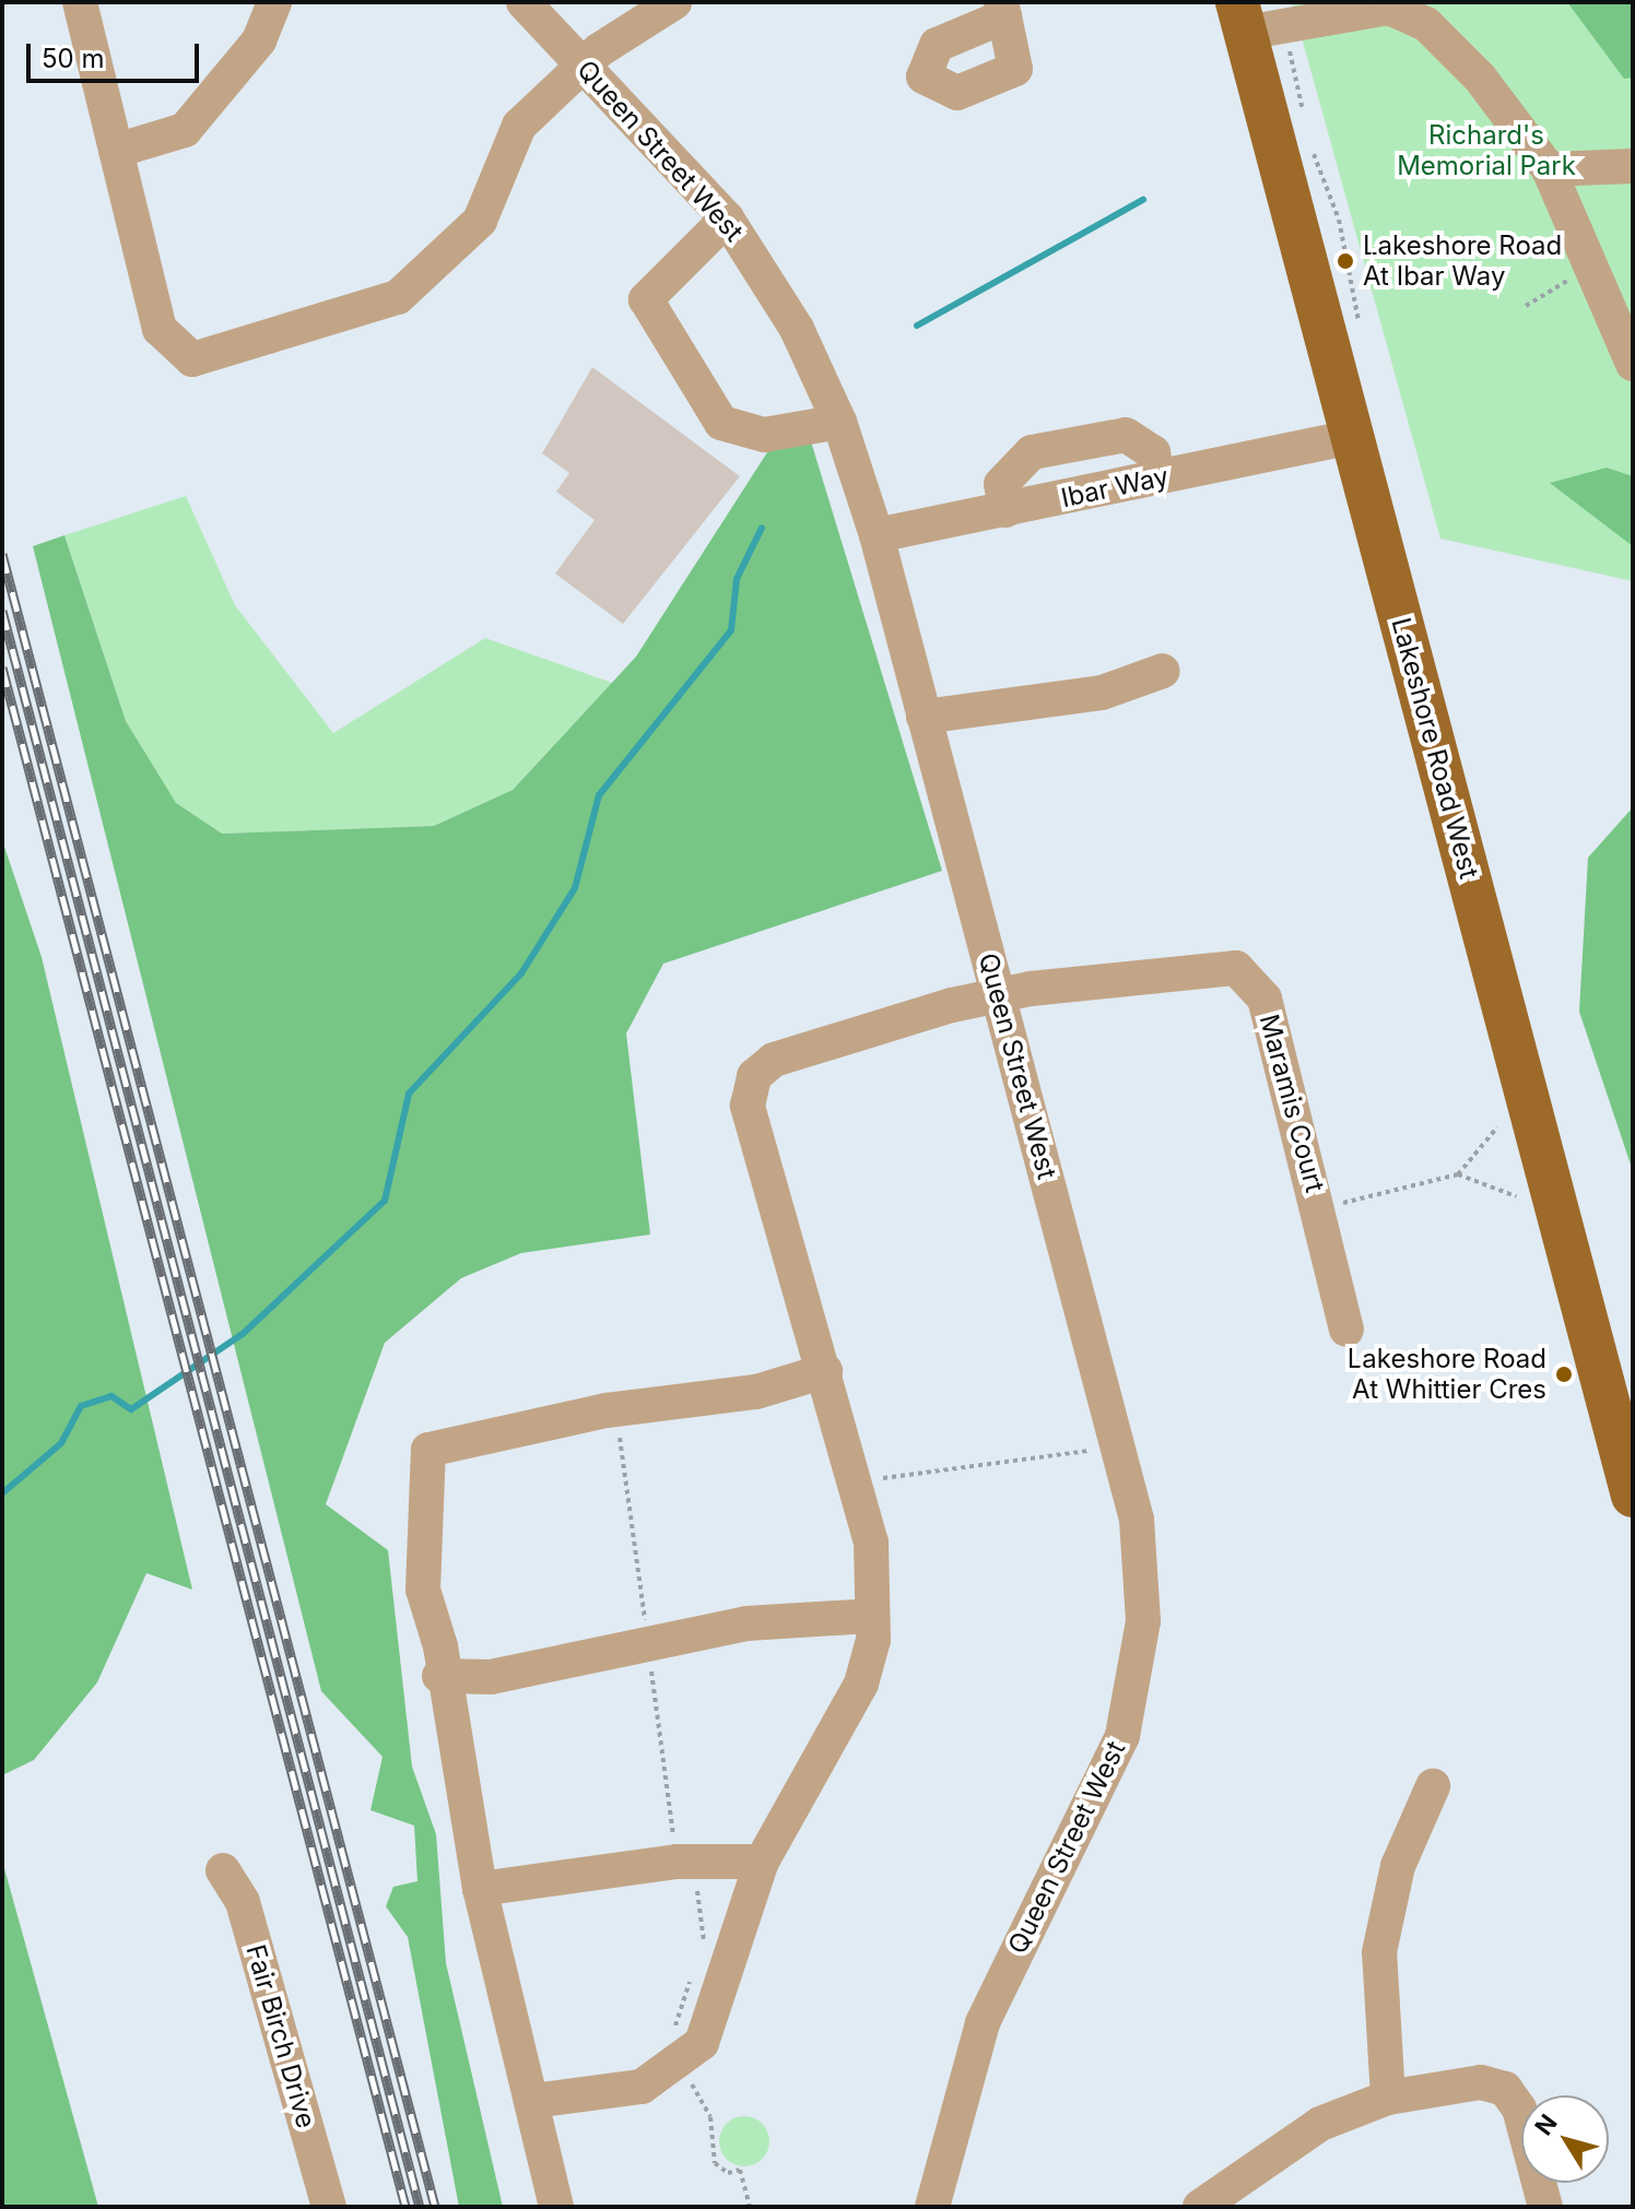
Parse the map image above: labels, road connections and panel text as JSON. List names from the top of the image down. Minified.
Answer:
{"streets":{"main road":["Lakeshore Road West"],"street":["Queen Street West","Ibar Way","Maramis Court","Fair Birch Drive"]},"crossings":[["Queen Street West","Ibar Way"],["Queen Street West","Maramis Court"],["Ibar Way","Lakeshore Road West"]],"parks":["Richard's Memorial Park"],"places":["Lakeshore Road At Ibar Way","Lakeshore Road At Whittier Cres"],"scale_bar":"50 m","north":"top left"}
